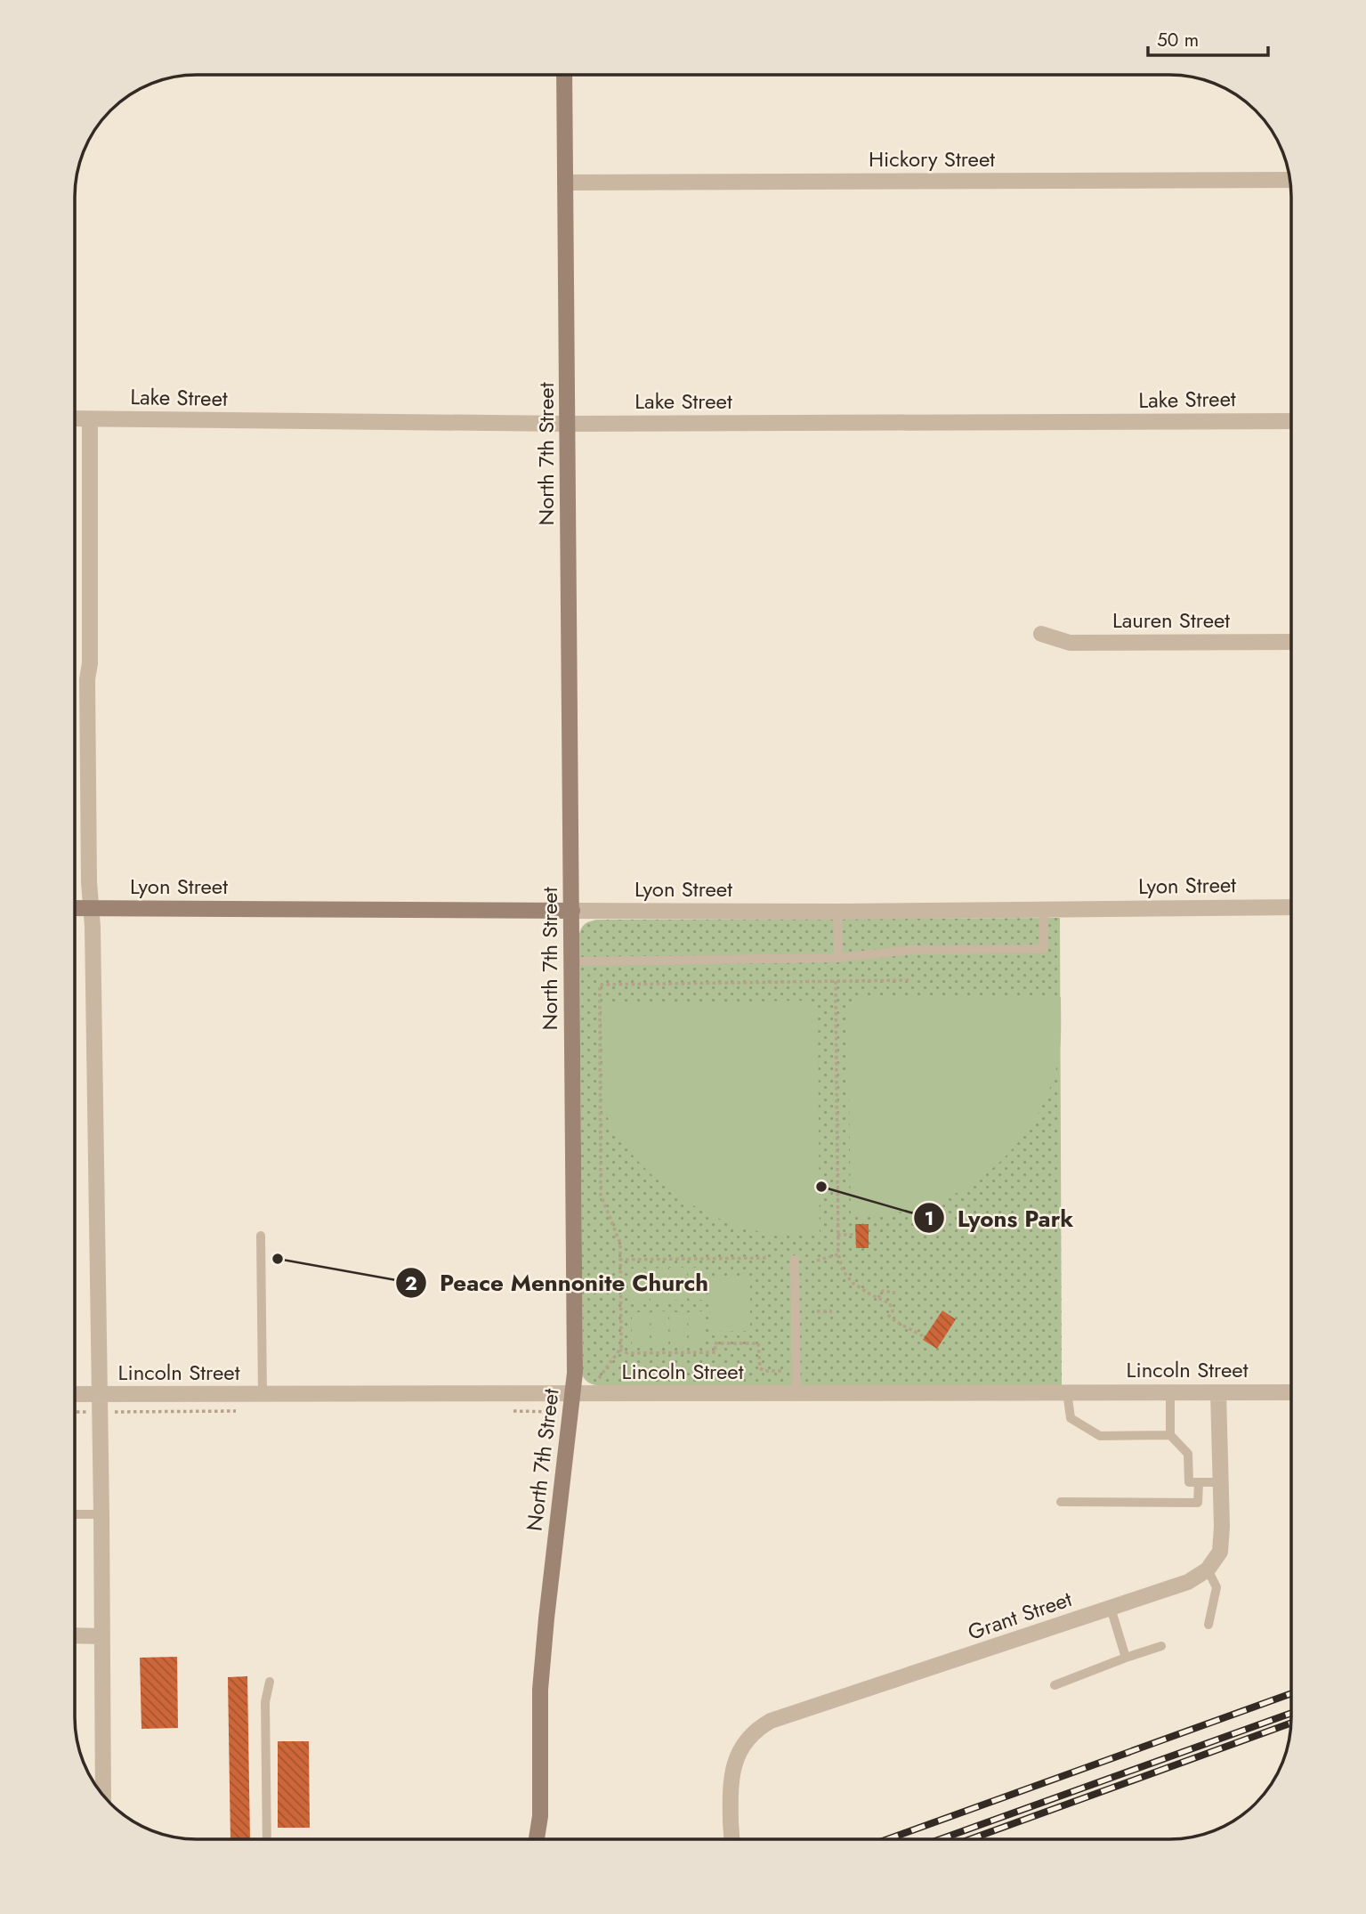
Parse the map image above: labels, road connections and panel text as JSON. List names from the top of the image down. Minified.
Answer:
{"streets":{"street":["Hickory Street","Lake Street","North 7th Street","Lauren Street","Lyon Street","Lincoln Street","Grant Street"]},"crossings":[["Hickory Street","North 7th Street"],["Lake Street","North 7th Street"],["North 7th Street","Lyon Street"],["North 7th Street","Lincoln Street"]],"places":["Lyons Park","Peace Mennonite Church"],"scale_bar":"50 m"}
